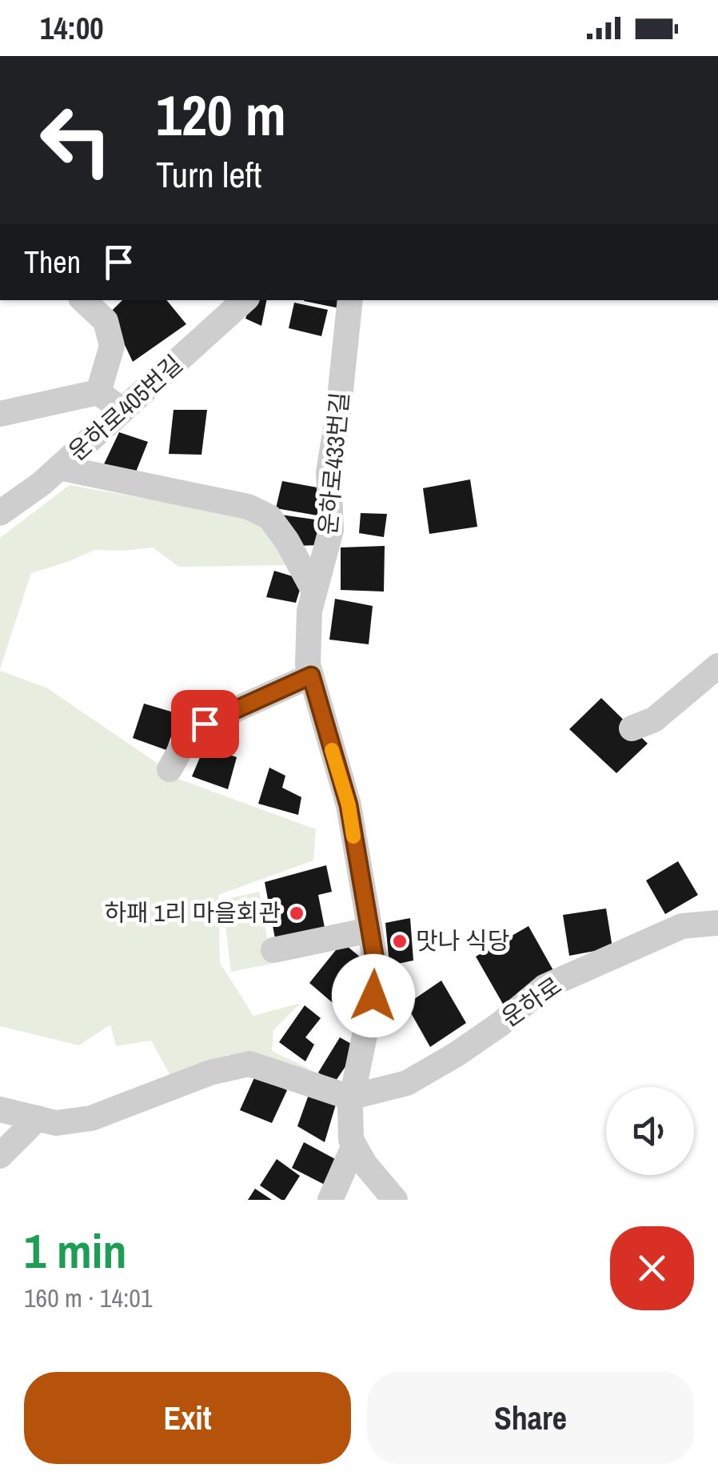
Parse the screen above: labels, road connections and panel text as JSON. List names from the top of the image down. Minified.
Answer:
{"streets":{"street":["운하로405번길","운하로433번길","운하로"]},"crossings":[["운하로433번길","운하로"]],"places":["하패 1리 마을회관","맛나 식당"],"page":{"status":"14:00","turn":["120 m","Turn left"],"then":"Then","heading":["1 min","160 m · 14:01"],"buttons":["Exit","Share"]}}
